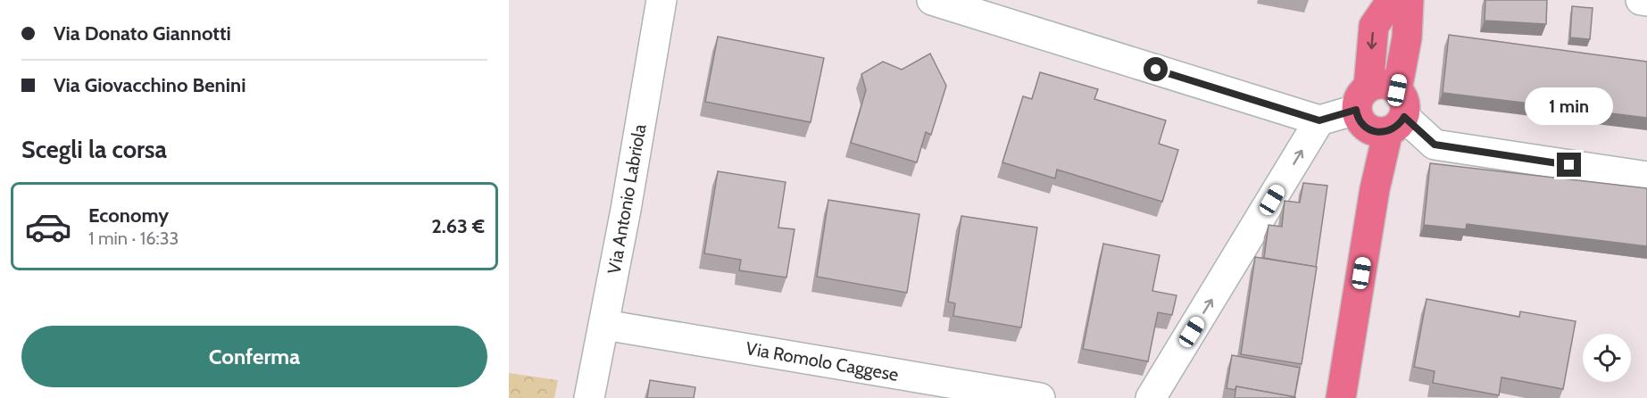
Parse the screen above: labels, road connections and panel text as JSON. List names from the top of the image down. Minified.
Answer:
{"streets":{"street":["Via Antonio Labriola","Via Romolo Caggese"]},"crossings":[["Via Antonio Labriola","Via Romolo Caggese"]],"page":{"banner":["Via Donato Giannotti","Via Giovacchino Benini"],"bubble":"1 min","heading":"Scegli la corsa","list":[{"name":"Economy","note":"1 min · 16:33","value":"2.63 €"}],"buttons":"Conferma"}}
